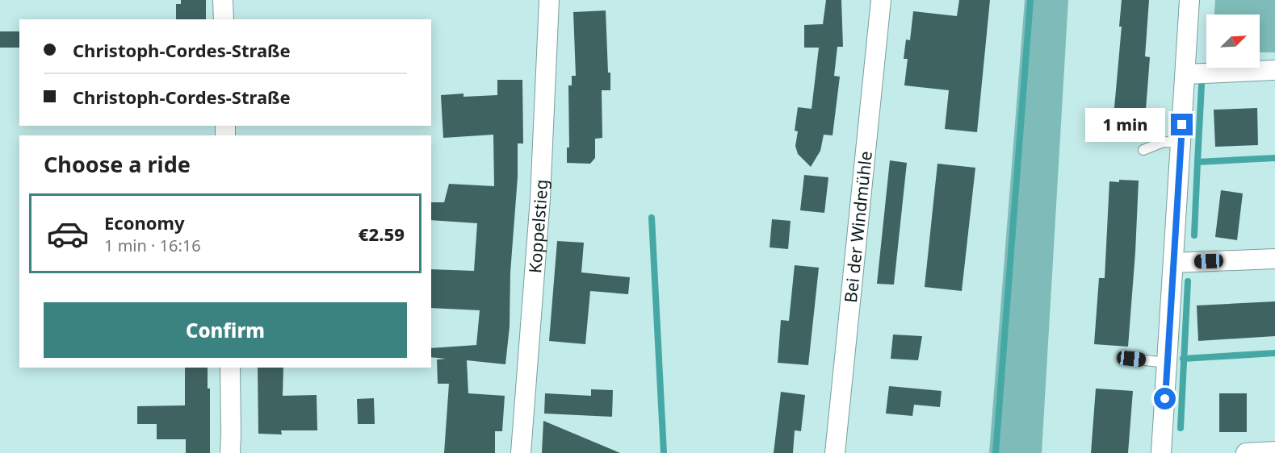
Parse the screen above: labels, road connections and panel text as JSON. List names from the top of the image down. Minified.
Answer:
{"streets":{"street":["Koppelstieg","Bei der Windmühle"]},"north":"top right","page":{"banner":["Christoph-Cordes-Straße","Christoph-Cordes-Straße"],"bubble":"1 min","heading":"Choose a ride","list":[{"name":"Economy","note":"1 min · 16:16","value":"€2.59"}],"buttons":"Confirm"}}
